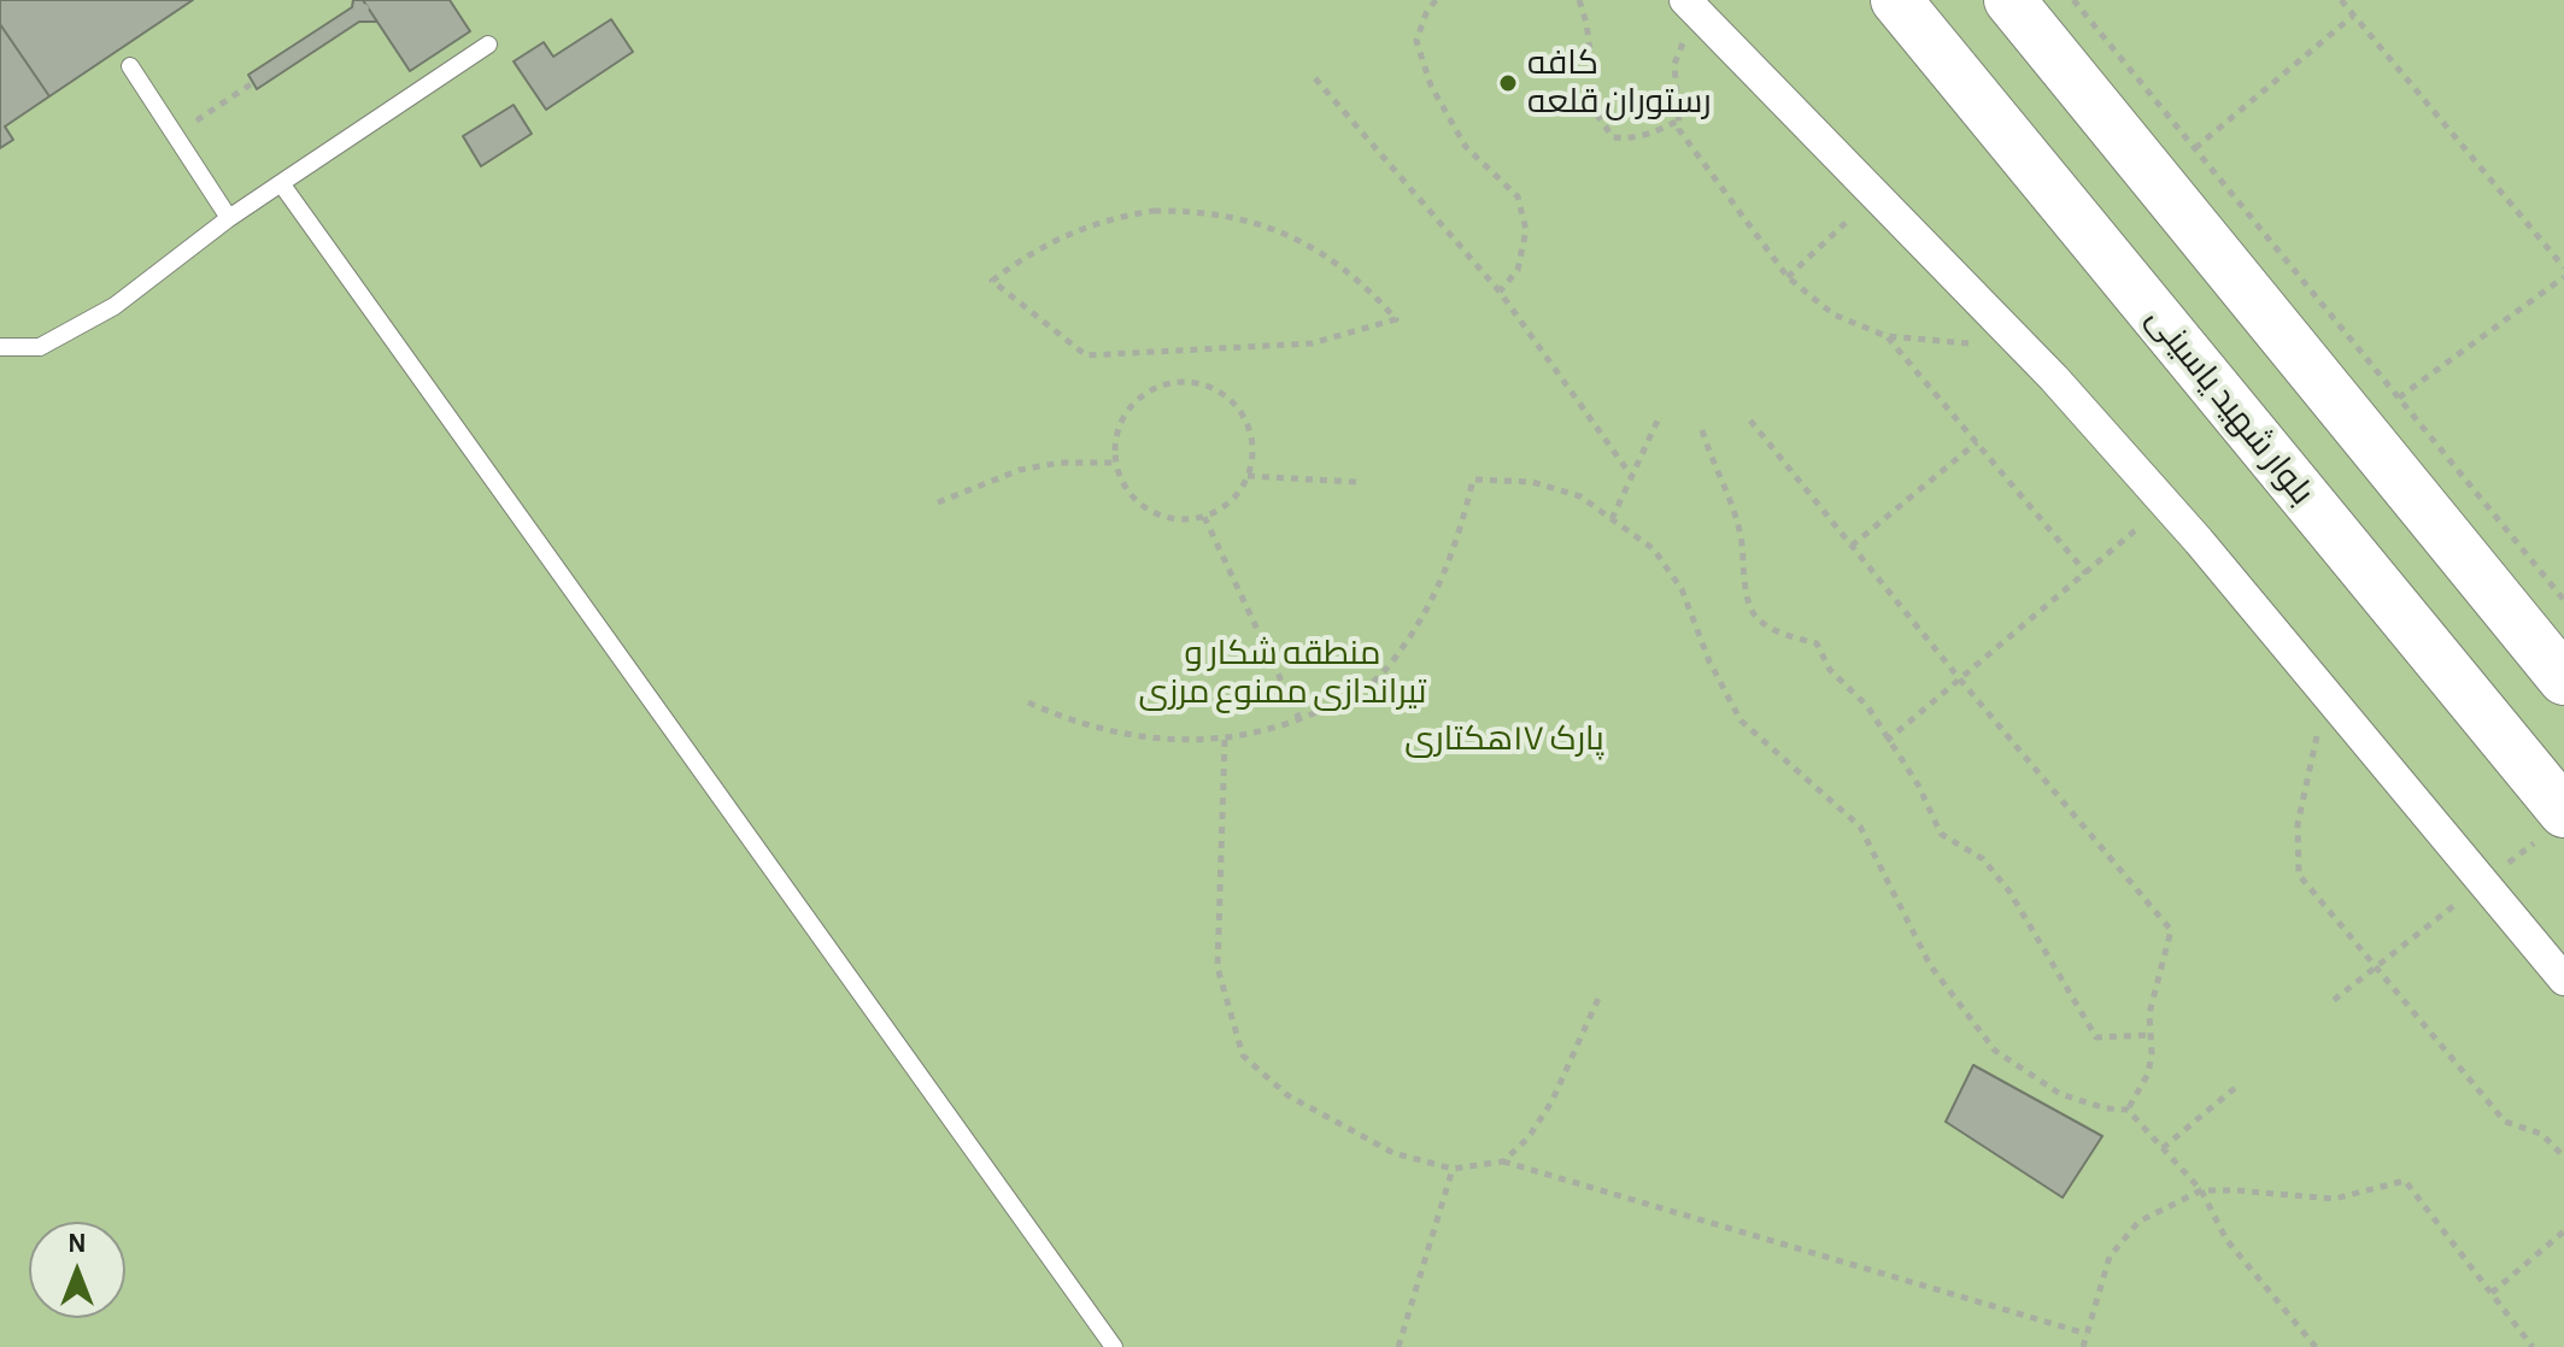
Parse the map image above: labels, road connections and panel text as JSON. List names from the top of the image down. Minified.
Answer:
{"streets":{"main road":["بلوار شهید یاسینی"]},"parks":["منطقه شکار و تیراندازی ممنوع مرزی","پارک ۱۷هکتاری"],"places":["کافه رستوران قلعه"],"north":"top"}
